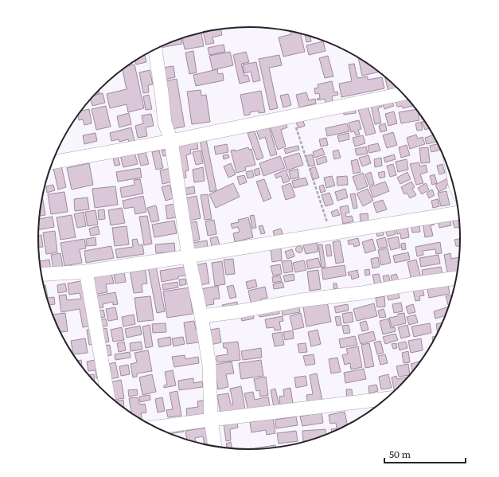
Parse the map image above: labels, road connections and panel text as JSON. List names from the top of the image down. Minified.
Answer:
{"scale_bar":"50 m"}
